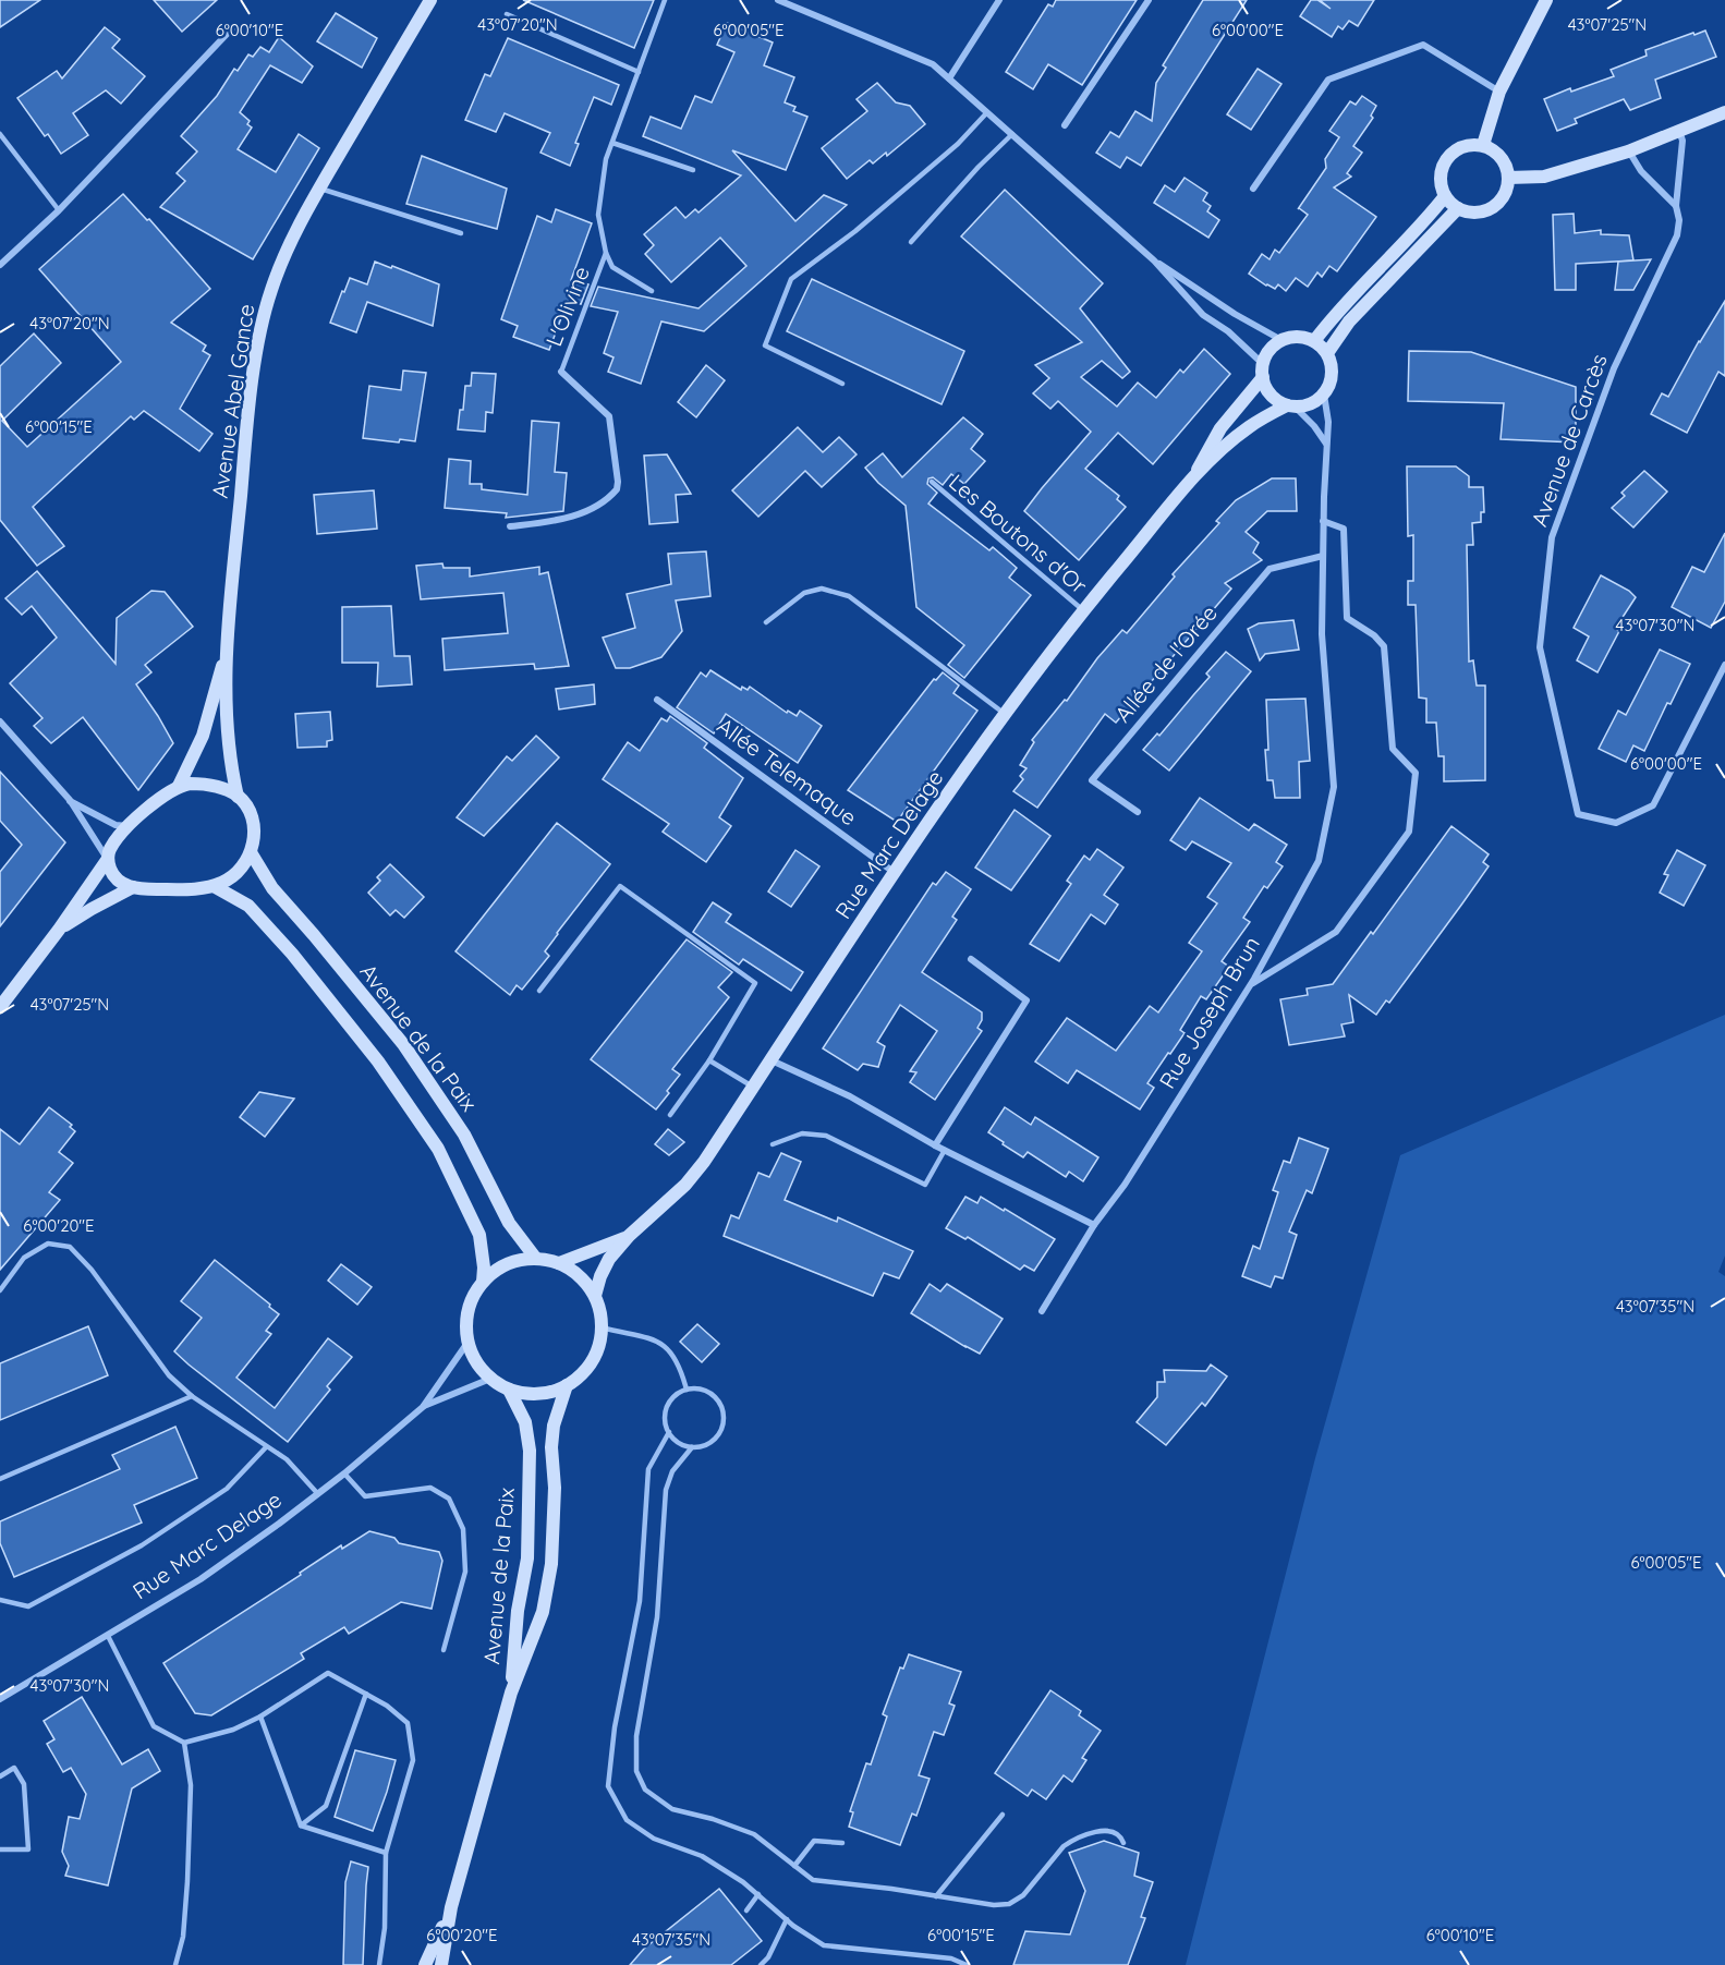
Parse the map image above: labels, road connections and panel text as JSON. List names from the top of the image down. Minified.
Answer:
{"streets":{"main road":["Avenue Abel Gance","Rue Marc Delage","Avenue de la Paix"],"street":["Avenue de Carcès","Allée de l'Orée","Allée Telemaque","Rue Joseph Brun"],"lane":["L'Olivine","Les Boutons d'Or"]},"crossings":[["Avenue Abel Gance","Avenue de la Paix"],["Les Boutons d'Or","Rue Marc Delage"],["Allée de l'Orée","Rue Joseph Brun"],["Allée Telemaque","Rue Marc Delage"],["Rue Marc Delage","Rue Joseph Brun"],["Rue Marc Delage","Avenue de la Paix"]],"coordinates":["43°07'20\"N","43°07'25\"N","6°00'10\"E","6°00'05\"E","6°00'00\"E","6°00'15\"E","43°07'30\"N","6°00'20\"E","43°07'35\"N"]}
